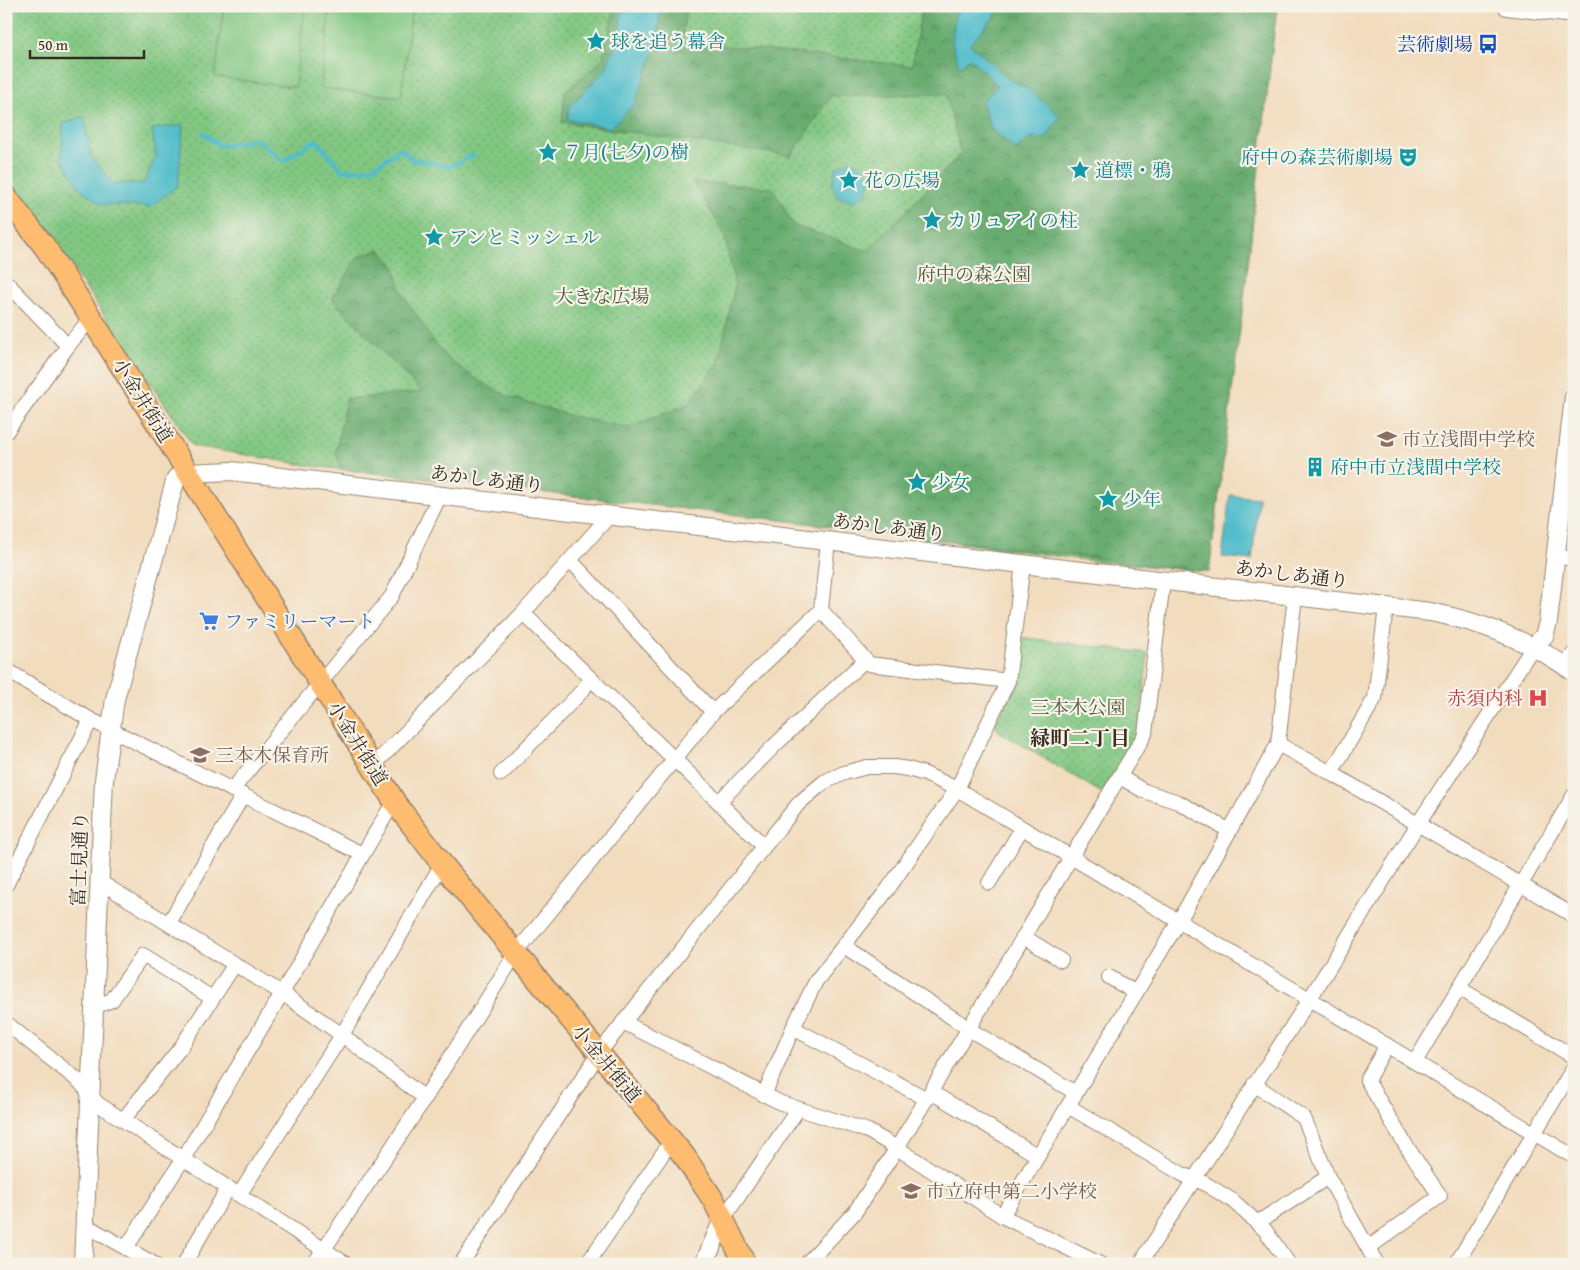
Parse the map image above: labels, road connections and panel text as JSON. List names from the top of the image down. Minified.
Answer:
{"streets":{"main road":["小金井街道"],"street":["あかしあ通り","富士見通り"]},"crossings":[["小金井街道","あかしあ通り"],["小金井街道","富士見通り"],["あかしあ通り","富士見通り"]],"districts":["緑町二丁目"],"parks":["府中の森公園","大きな広場","三本木公園"],"places":{"place":["球を追う幕舎","７月(七夕)の樹","道標・鴉","花の広場","カリュアイの柱","アンとミッシェル","少女","少年"],"bus stop":["芸術劇場"],"theatre":["府中の森芸術劇場"],"school or university":["市立浅間中学校","三本木保育所","市立府中第二小学校"],"building":["府中市立浅間中学校"],"supermarket":["ファミリーマート"],"hospital":["赤須内科"]},"scale_bar":"50 m"}
